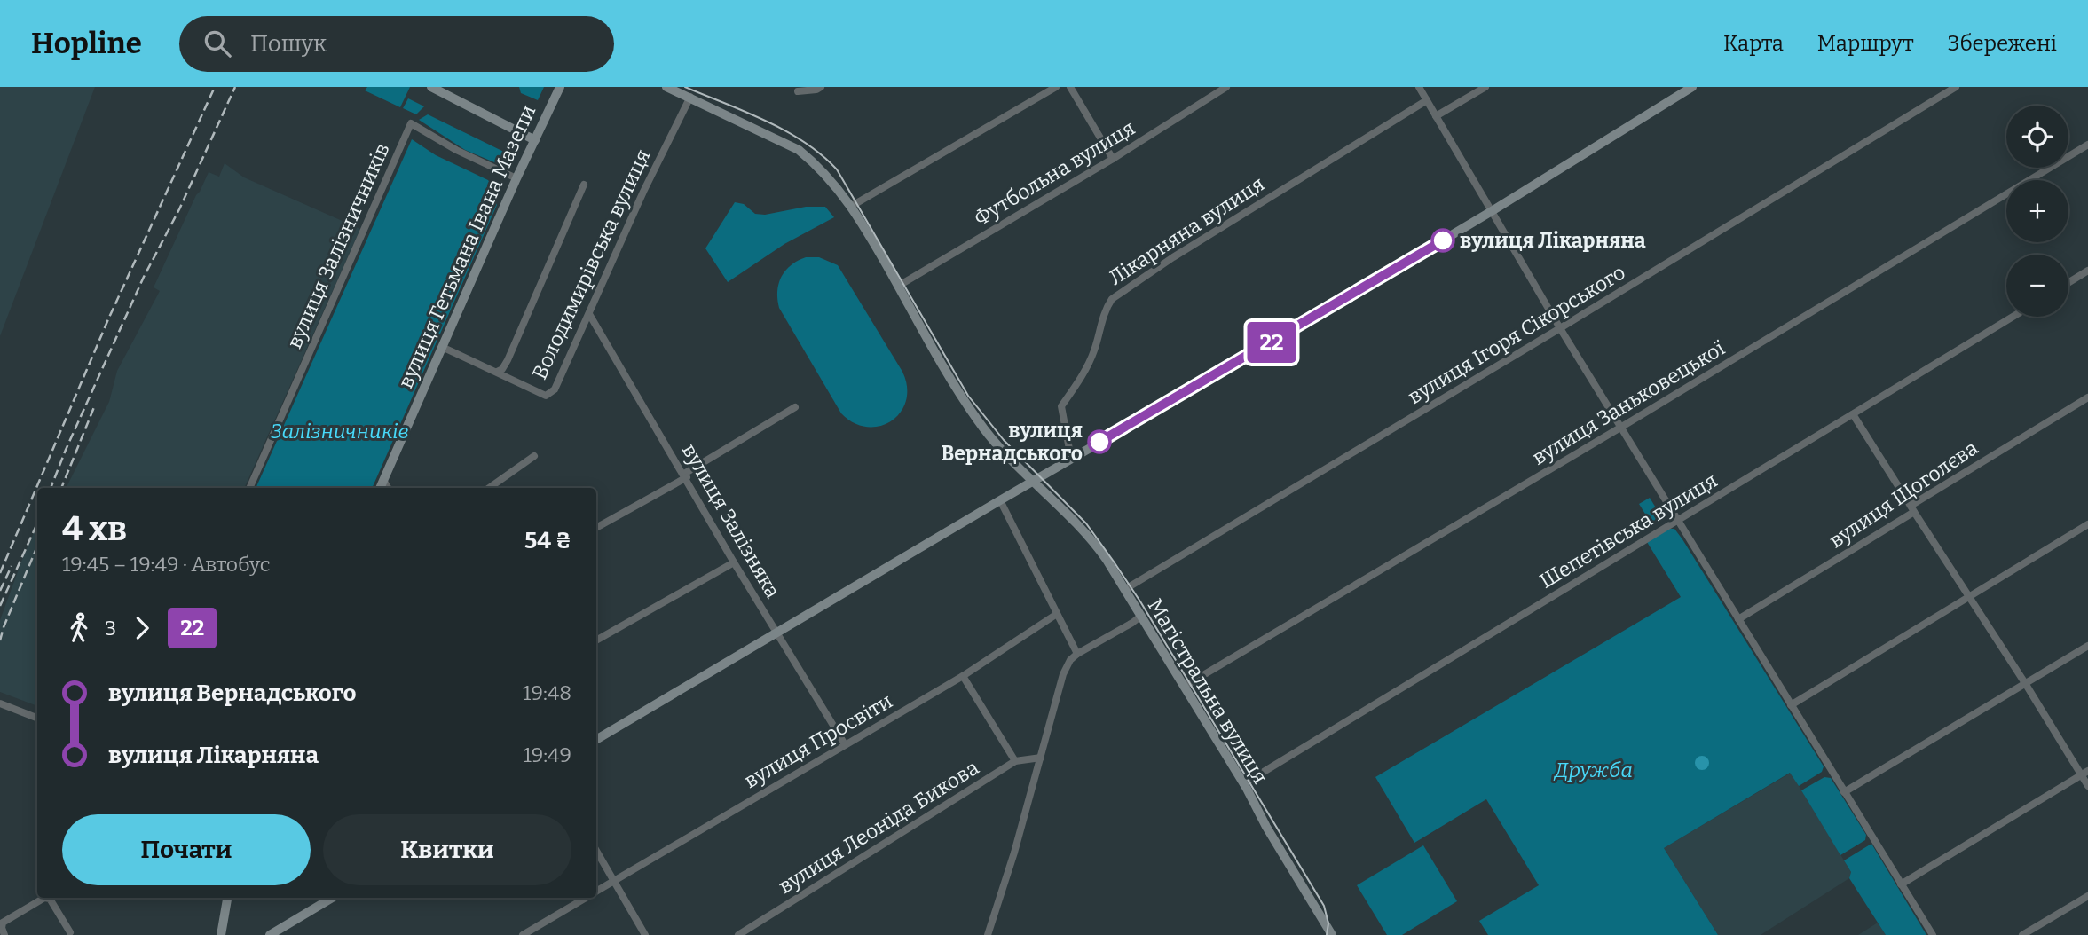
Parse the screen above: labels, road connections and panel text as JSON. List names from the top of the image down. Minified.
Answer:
{"streets":{"street":["Футбольна вулиця","Лікарняна вулиця","вулиця Залізничників","вулиця Гетьмана Івана Мазепи","Володимирівська вулиця","вулиця Ігоря Сікорського","вулиця Заньковецької","вулиця Щоголєва","вулиця Залізняка","Шепетівська вулиця","Магістральна вулиця","вулиця Просвіти","вулиця Леоніда Бикова"]},"crossings":[["Футбольна вулиця","Магістральна вулиця"],["вулиця Залізничників","вулиця Гетьмана Івана Мазепи"],["Володимирівська вулиця","вулиця Залізняка"],["Володимирівська вулиця","Магістральна вулиця"],["вулиця Ігоря Сікорського","Магістральна вулиця"],["вулиця Заньковецької","Магістральна вулиця"],["вулиця Залізняка","вулиця Просвіти"],["Шепетівська вулиця","Магістральна вулиця"]],"parks":["Залізничників","Дружба"],"places":["вулиця Лікарняна","вулиця Вернадського"],"lines":["bus line 22"],"page":{"header":"Hopline","search":"Пошук","nav":["Карта","Маршрут","Збережені"],"on_map":"22","map_buttons":["+","−"],"heading":["4 хв","19:45 – 19:49 · Автобус","54 ₴"],"legs":["3","22"],"list":[{"name":"вулиця Вернадського","value":"19:48"},{"name":"вулиця Лікарняна","value":"19:49"}],"buttons":["Почати","Квитки"]}}
